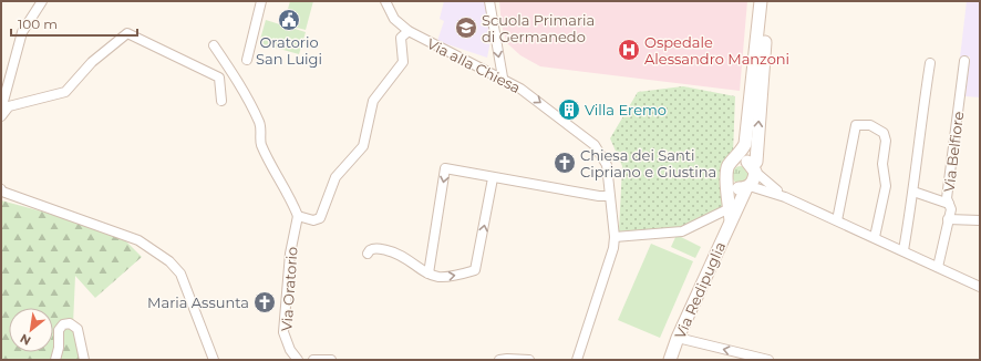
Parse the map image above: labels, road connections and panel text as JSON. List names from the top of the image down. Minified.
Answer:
{"streets":{"main road":["Via Redipuglia"],"street":["Via alla Chiesa","Via Belfiore","Via Oratorio"]},"places":{"public building":["Oratorio San Luigi"],"school or university":["Scuola Primaria di Germanedo"],"hospital":["Ospedale Alessandro Manzoni"],"building":["Villa Eremo"],"church":["Chiesa dei Santi Cipriano e Giustina","Maria Assunta"]},"scale_bar":"100 m","north":"bottom left"}
